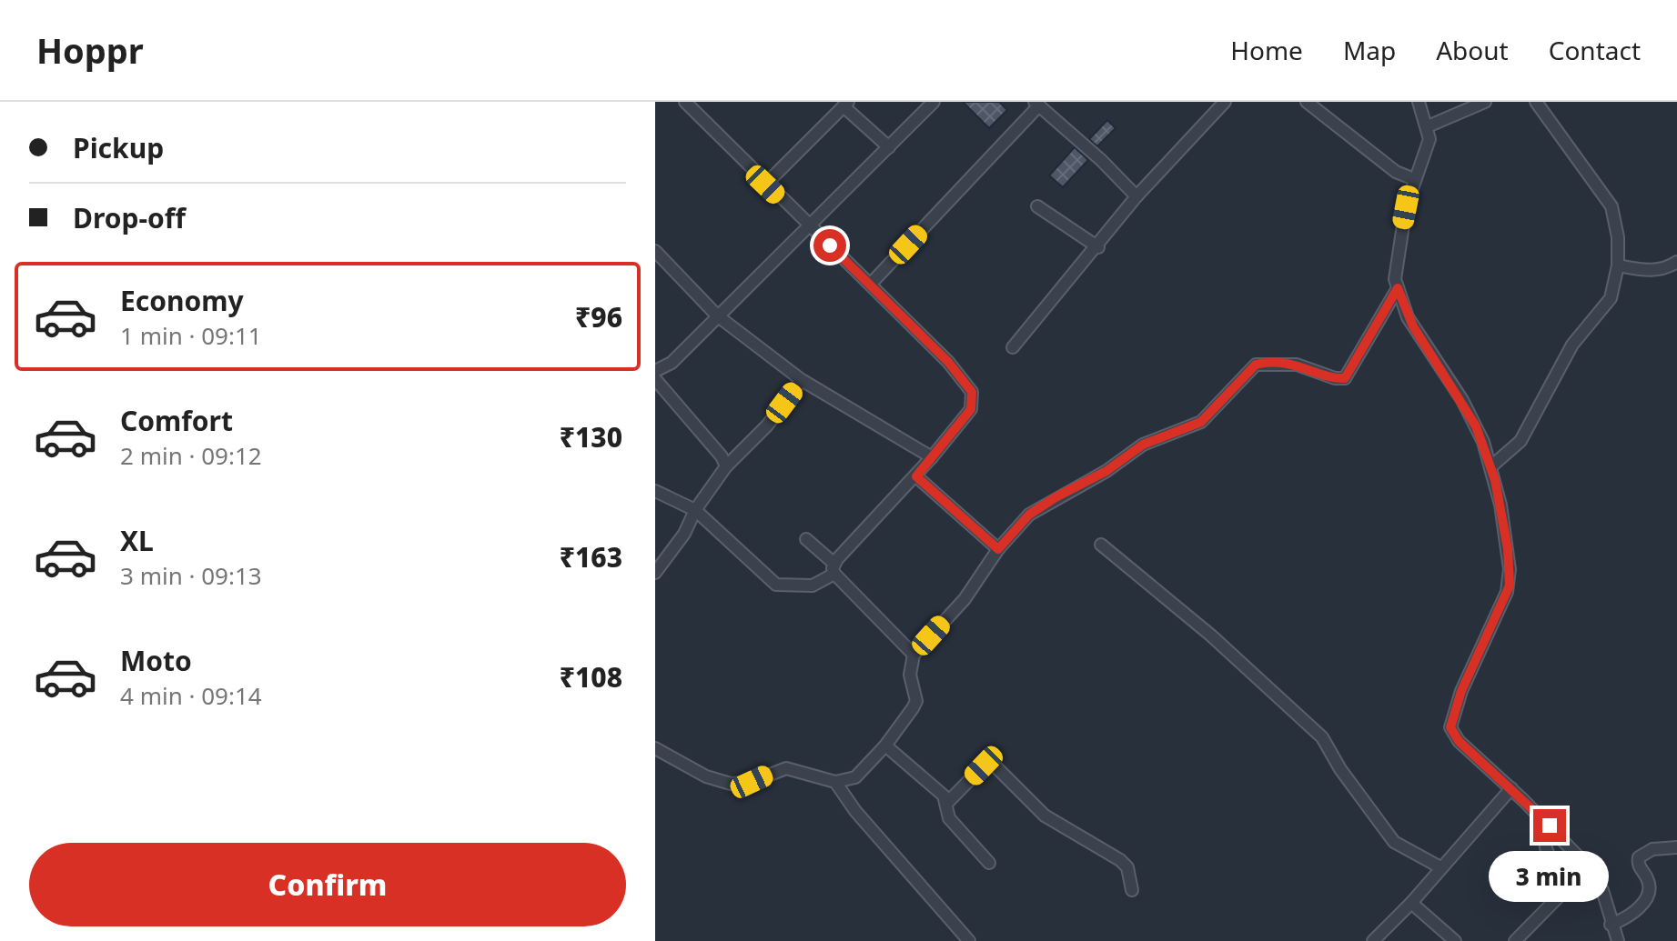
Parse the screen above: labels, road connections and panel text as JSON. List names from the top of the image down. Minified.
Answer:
{"page":{"header":"Hoppr","nav":["Home","Map","About","Contact"],"banner":["Pickup","Drop-off"],"list":[{"name":"Economy","note":"1 min · 09:11","value":"₹96"},{"name":"Comfort","note":"2 min · 09:12","value":"₹130"},{"name":"XL","note":"3 min · 09:13","value":"₹163"},{"name":"Moto","note":"4 min · 09:14","value":"₹108"}],"buttons":"Confirm","bubble":"3 min"}}
